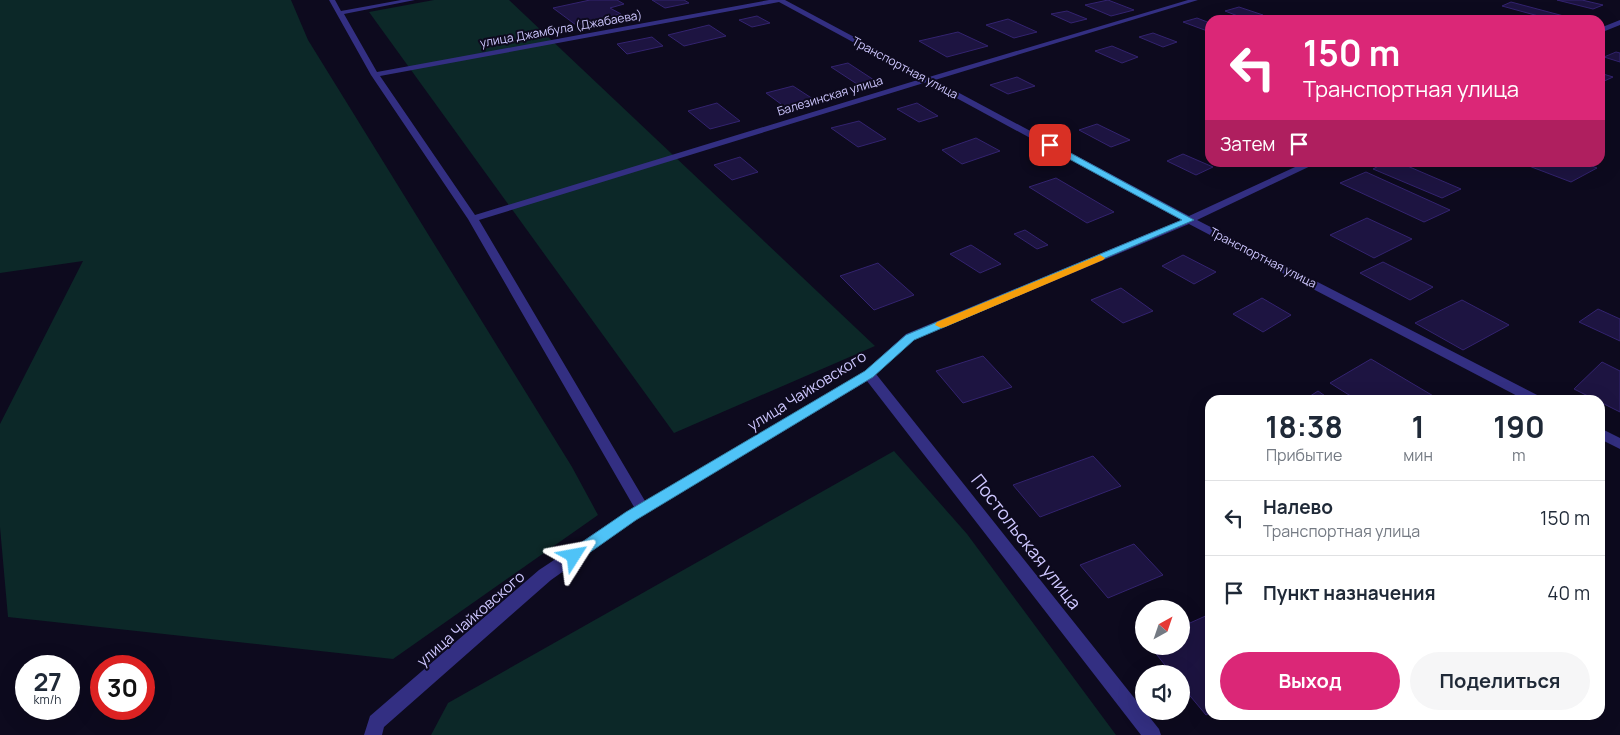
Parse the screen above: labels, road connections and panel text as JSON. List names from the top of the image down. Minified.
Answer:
{"streets":{"street":["улица Джамбула (Джабаева)","Транспортная улица","Балезинская улица","улица Чайковского","Постольская улица"]},"crossings":[["улица Джамбула (Джабаева)","Транспортная улица"],["Транспортная улица","Балезинская улица"],["Транспортная улица","улица Чайковского"],["улица Чайковского","Постольская улица"]],"north":"top right","page":{"turn":["150 m","Транспортная улица"],"then":"Затем","eta":["18:38","Прибытие","1","мин","190","m"],"list":[{"name":"Налево","note":"Транспортная улица","value":"150 m"},{"name":"Пункт назначения","value":"40 m"}],"buttons":["Выход","Поделиться"],"speed":"27 km/h","limit":"30"}}
